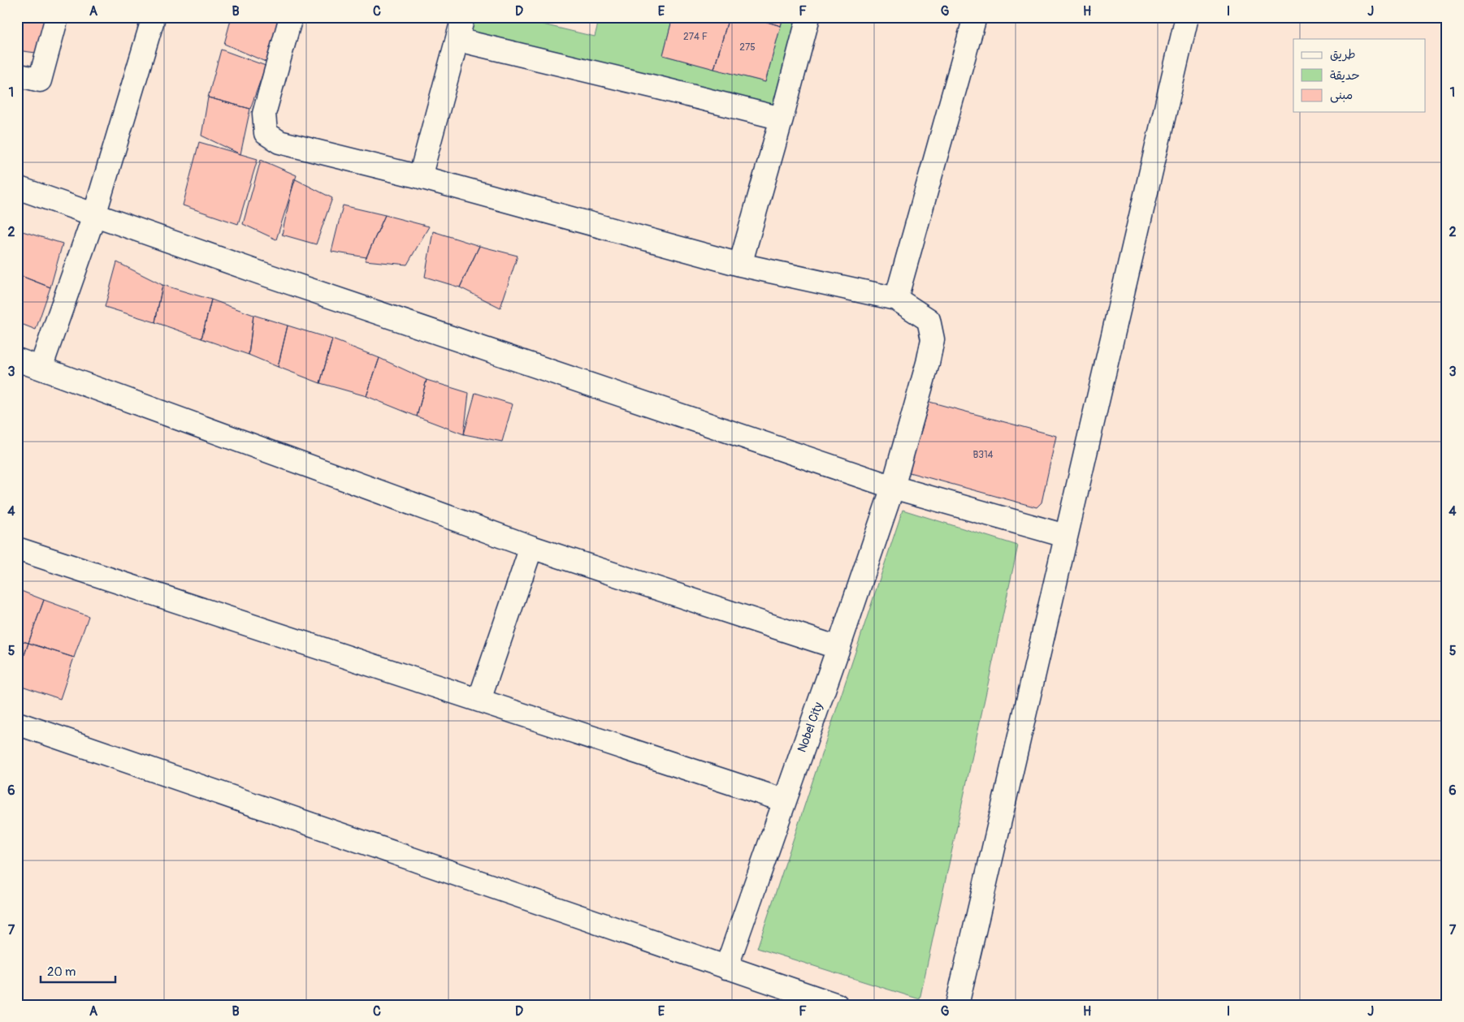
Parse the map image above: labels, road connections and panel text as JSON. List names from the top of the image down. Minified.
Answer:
{"streets":{"street":["Nobel City"]},"house_numbers":["274 F","275","B314"],"legend":["طريق","حديقة","مبنى"],"scale_bar":"20 m","grid":{"columns":["A","B","C","D","E","F","G","H","I","J"],"rows":["1","2","3","4","5","6","7"]}}
